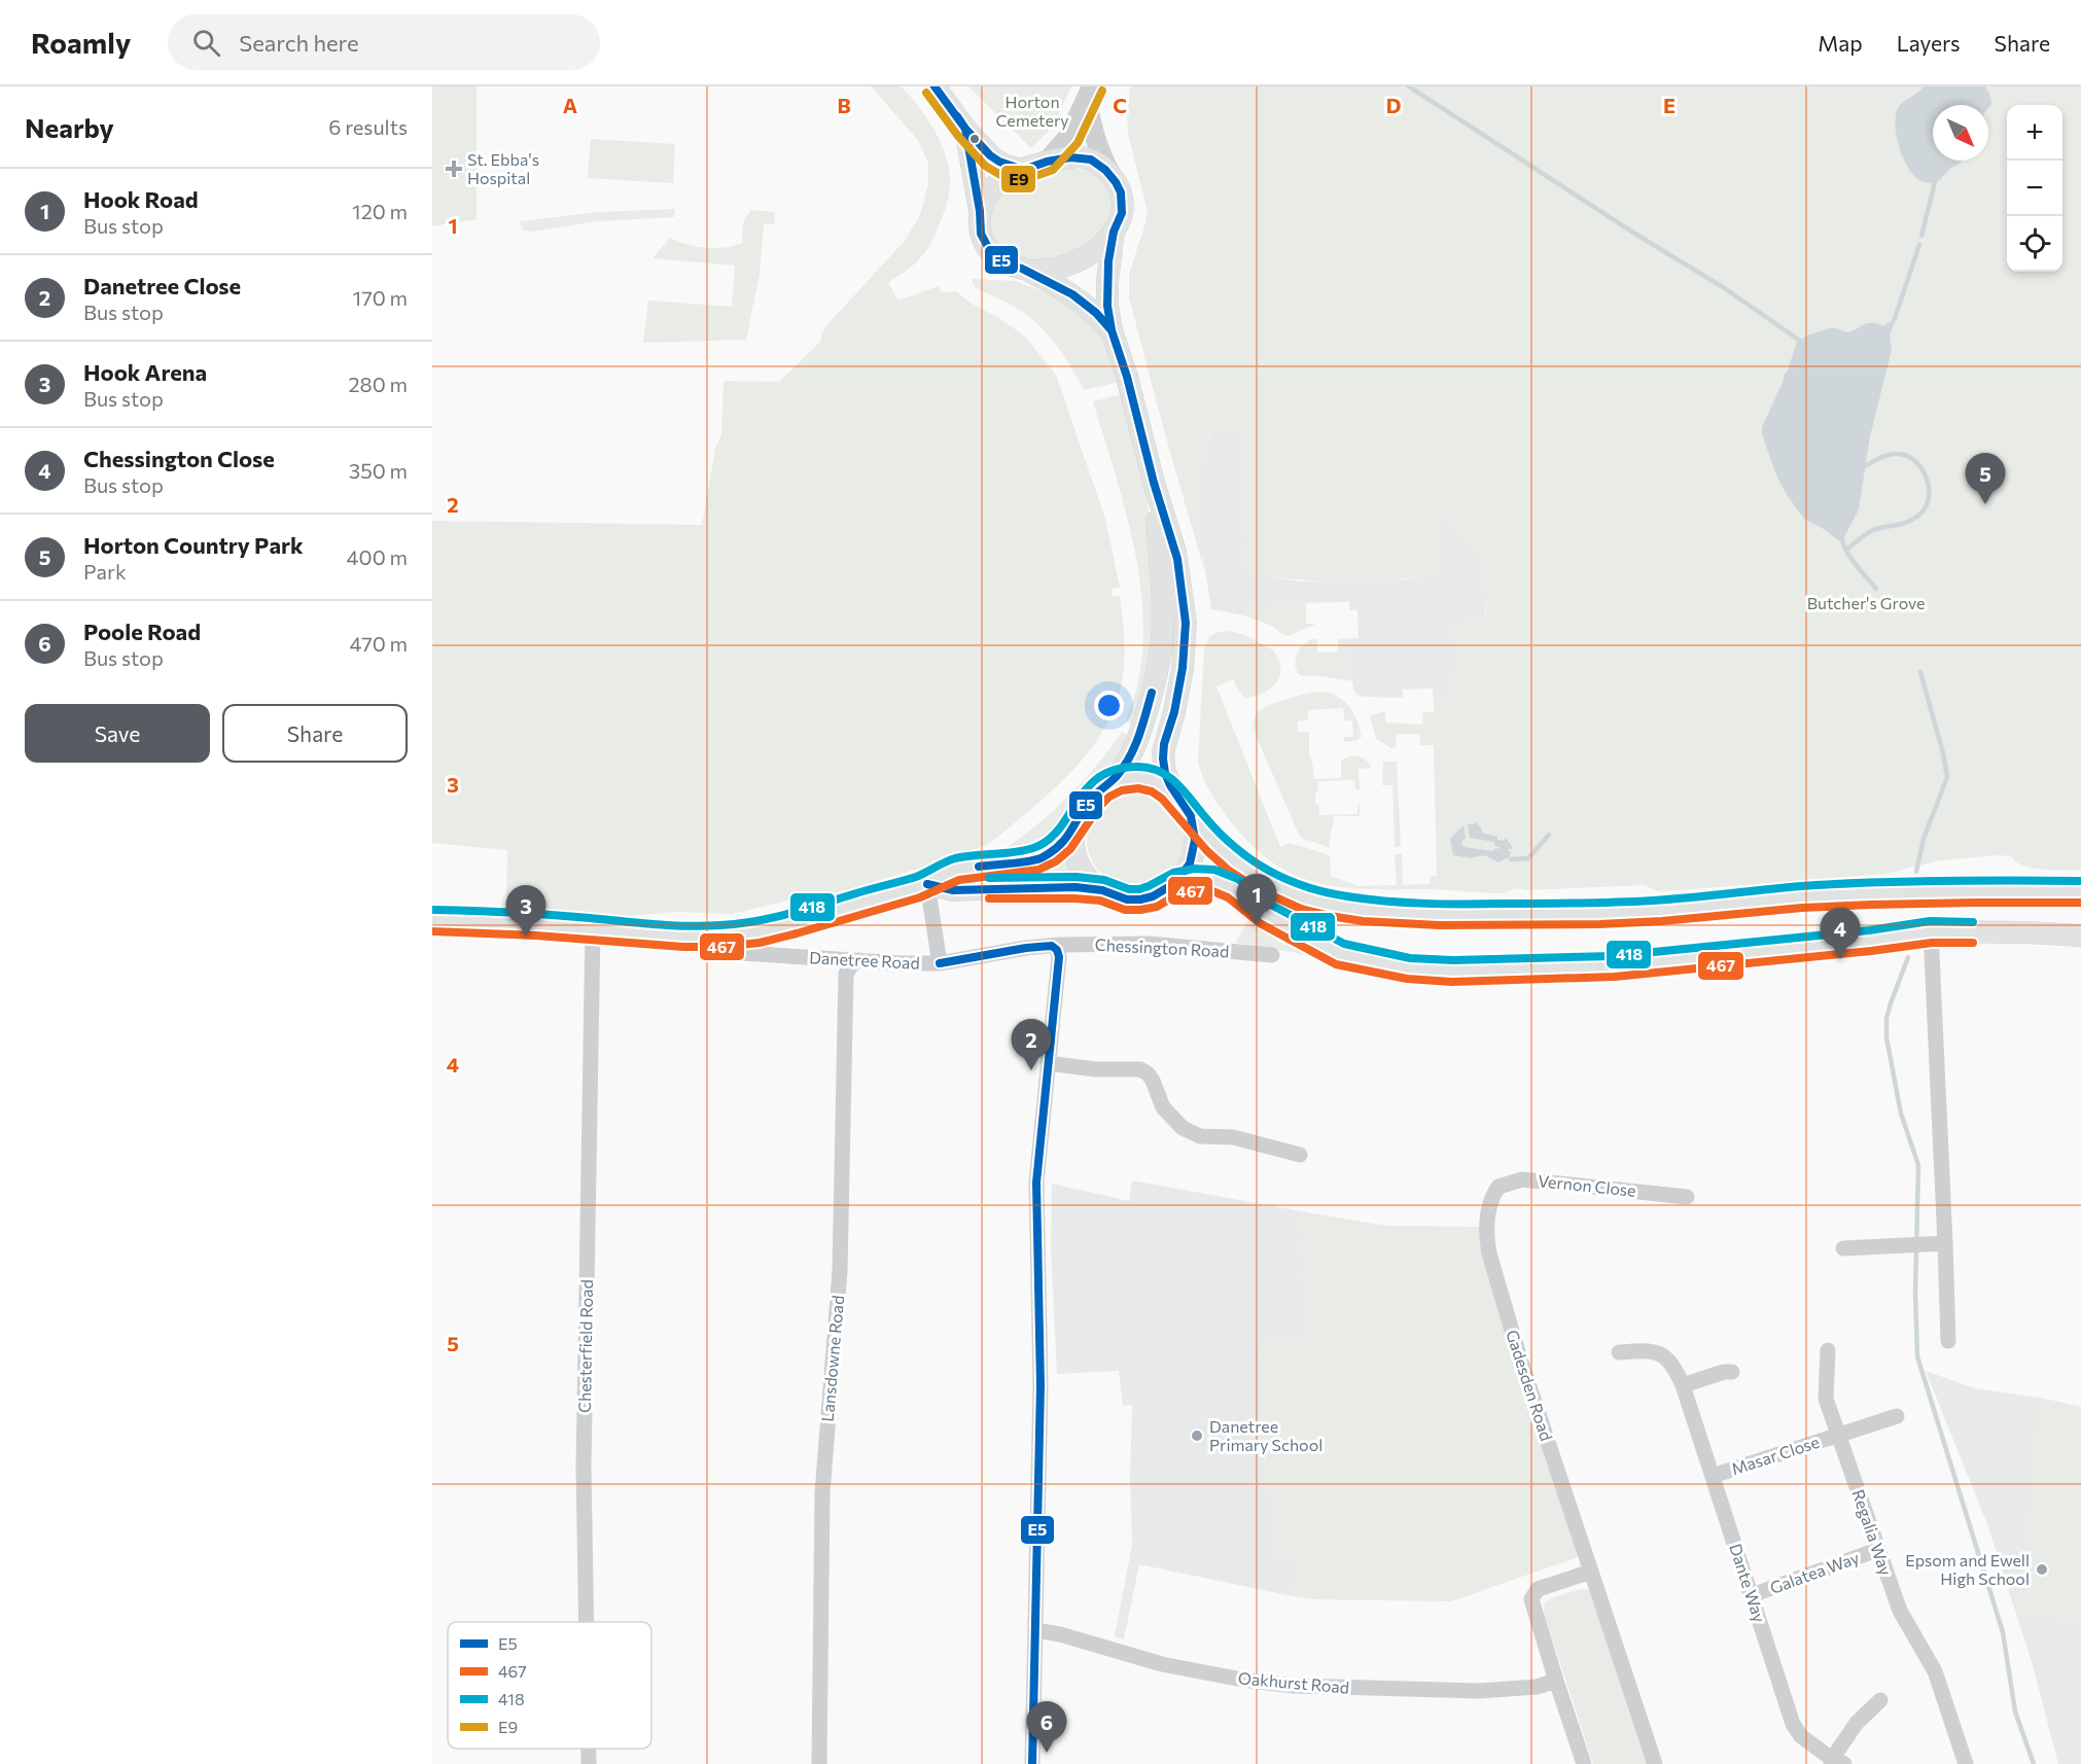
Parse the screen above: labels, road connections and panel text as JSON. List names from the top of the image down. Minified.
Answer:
{"streets":{"street":["Chessington Road","Danetree Road","Vernon Close","Chesterfield Road","Lansdowne Road","Gadesden Road","Masar Close","Regalia Way","Galatea Way","Dante Way","Oakhurst Road"]},"crossings":[["Chessington Road","Danetree Road"],["Danetree Road","Lansdowne Road"],["Vernon Close","Gadesden Road"],["Masar Close","Regalia Way"],["Masar Close","Dante Way"],["Regalia Way","Galatea Way"],["Galatea Way","Dante Way"]],"parks":["Horton Cemetery","Butcher's Grove"],"places":{"health":["St. Ebba's Hospital"],"other":["Danetree Primary School","Epsom and Ewell High School"]},"lines":["transit line E5","transit line E9","transit line 418","transit line 467"],"legend":["E5","467","418","E9"],"north":"bottom right","page":{"header":"Roamly","search":"Search here","nav":["Map","Layers","Share"],"heading":["Nearby","6 results"],"map_buttons":["+","−"],"list":[{"mark":"1","name":"Hook Road","note":"Bus stop","value":"120 m"},{"mark":"2","name":"Danetree Close","note":"Bus stop","value":"170 m"},{"mark":"3","name":"Hook Arena","note":"Bus stop","value":"280 m"},{"mark":"4","name":"Chessington Close","note":"Bus stop","value":"350 m"},{"mark":"5","name":"Horton Country Park","note":"Park","value":"400 m"},{"mark":"6","name":"Poole Road","note":"Bus stop","value":"470 m"}],"pins":["5","1","3","4","2","6"],"buttons":["Save","Share"]},"grid":{"columns":["A","B","C","D","E"],"rows":["1","2","3","4","5"]}}
